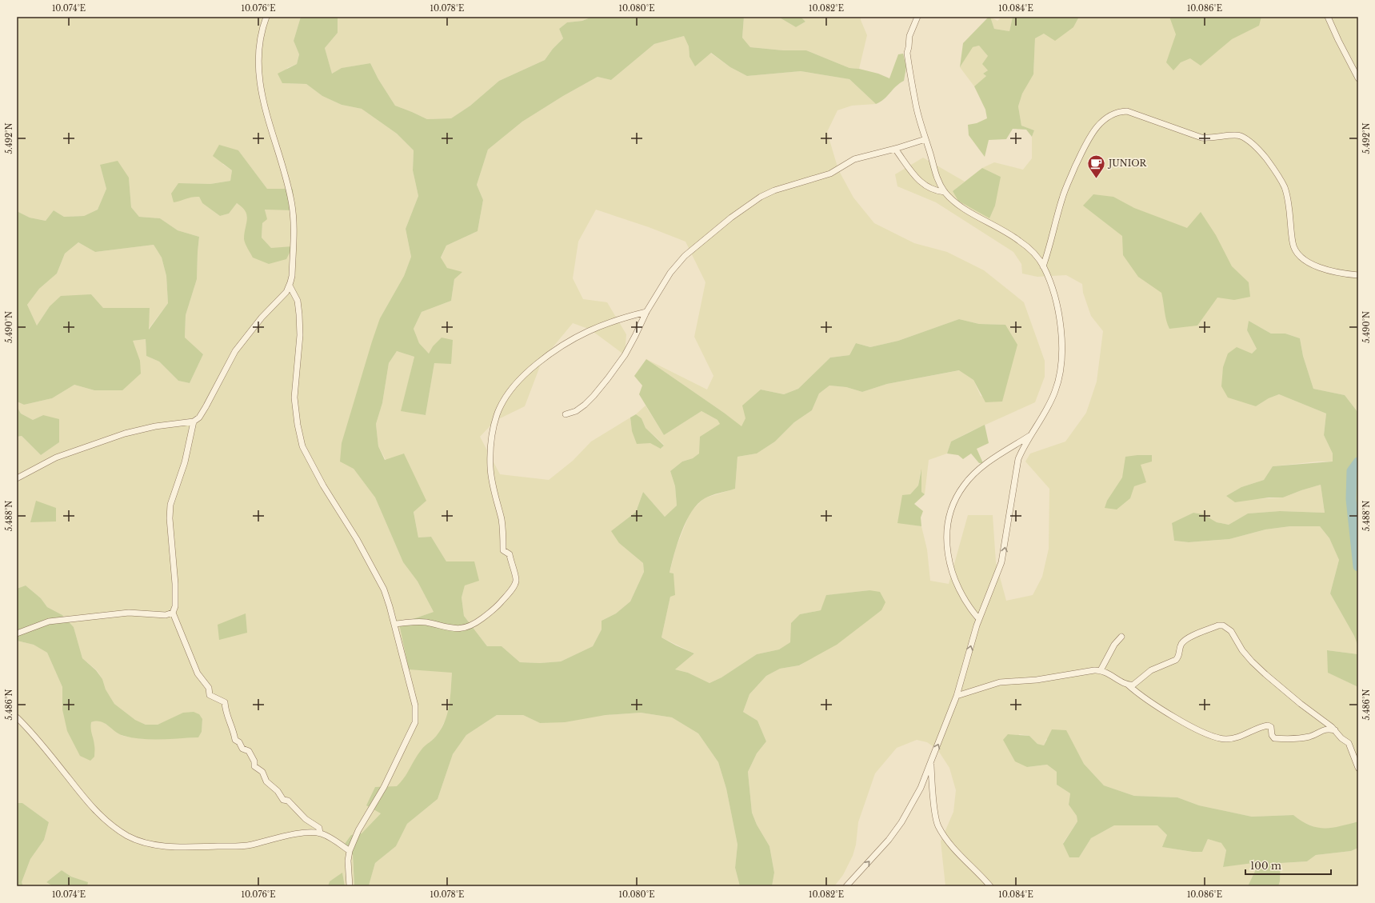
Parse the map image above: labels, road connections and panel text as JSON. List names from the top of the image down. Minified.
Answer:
{"places":{"cafe":["JUNIOR"]},"scale_bar":"100 m","coordinates":["10.074°E","10.076°E","10.078°E","10.080°E","10.082°E","10.084°E","10.086°E","5.492°N","5.490°N","5.488°N","5.486°N"]}
